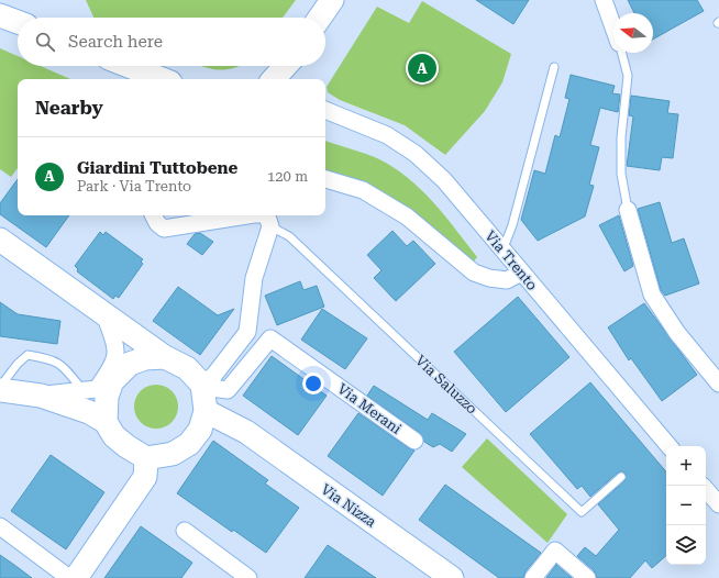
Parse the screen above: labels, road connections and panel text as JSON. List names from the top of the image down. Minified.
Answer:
{"streets":{"main road":["Via Nizza"],"street":["Via Trento","Via Merani"],"lane":["Via Saluzzo"]},"crossings":[["Via Merani","Via Nizza"]],"north":"left","page":{"search":"Search here","pins":"A","heading":"Nearby","list":[{"mark":"A","name":"Giardini Tuttobene","note":"Park · Via Trento","value":"120 m"}],"map_buttons":["+","−"]}}
